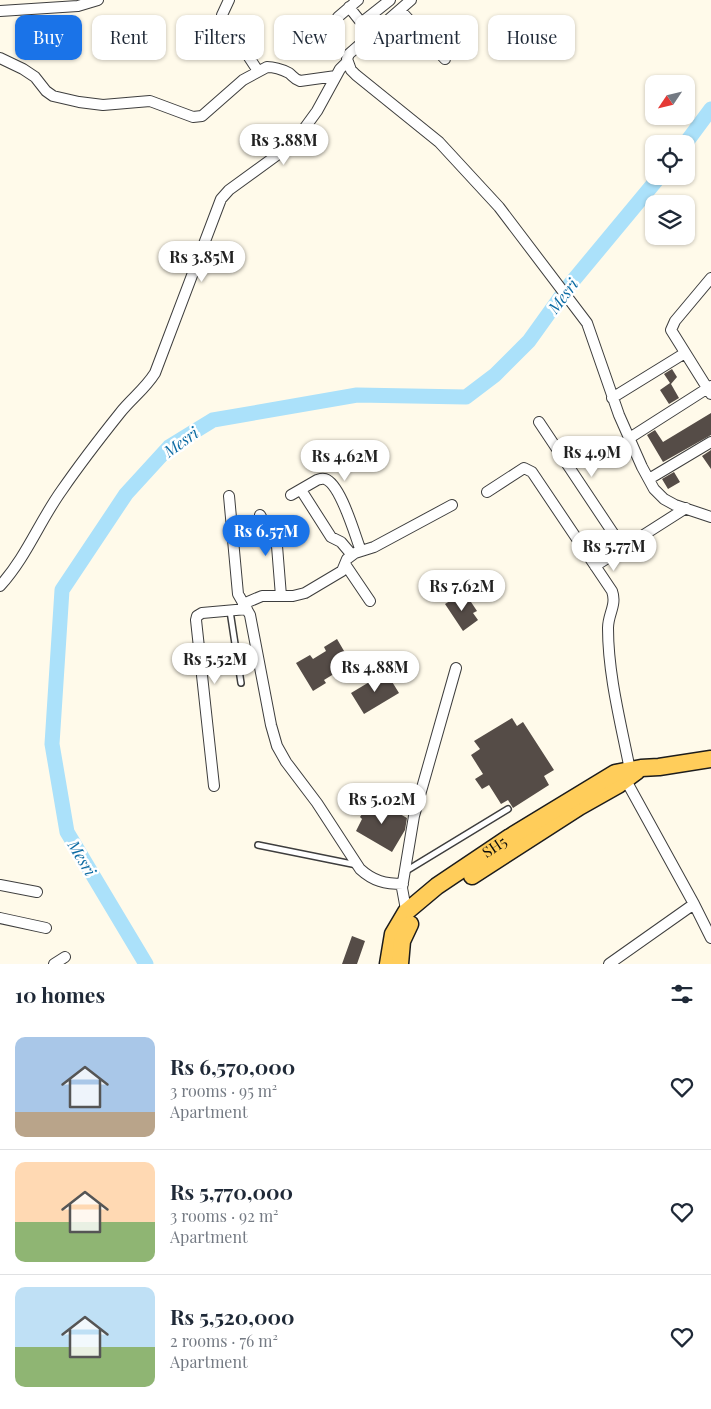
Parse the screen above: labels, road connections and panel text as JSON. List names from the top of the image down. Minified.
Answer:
{"streets":{"main road":["SH5"]},"water":["Mesri"],"north":"bottom left","page":{"chip":["Buy","Rent","Filters","New","Apartment","House"],"price":["Rs 3.88M","Rs 3.85M","Rs 4.9M","Rs 4.62M","Rs 6.57M","Rs 5.77M","Rs 7.62M","Rs 5.52M","Rs 4.88M","Rs 5.02M"],"heading":"10 homes","list":[{"name":"Rs 6,570,000","note":"3 rooms · 95 m² · Apartment"},{"name":"Rs 5,770,000","note":"3 rooms · 92 m² · Apartment"},{"name":"Rs 5,520,000","note":"2 rooms · 76 m² · Apartment"}]}}
